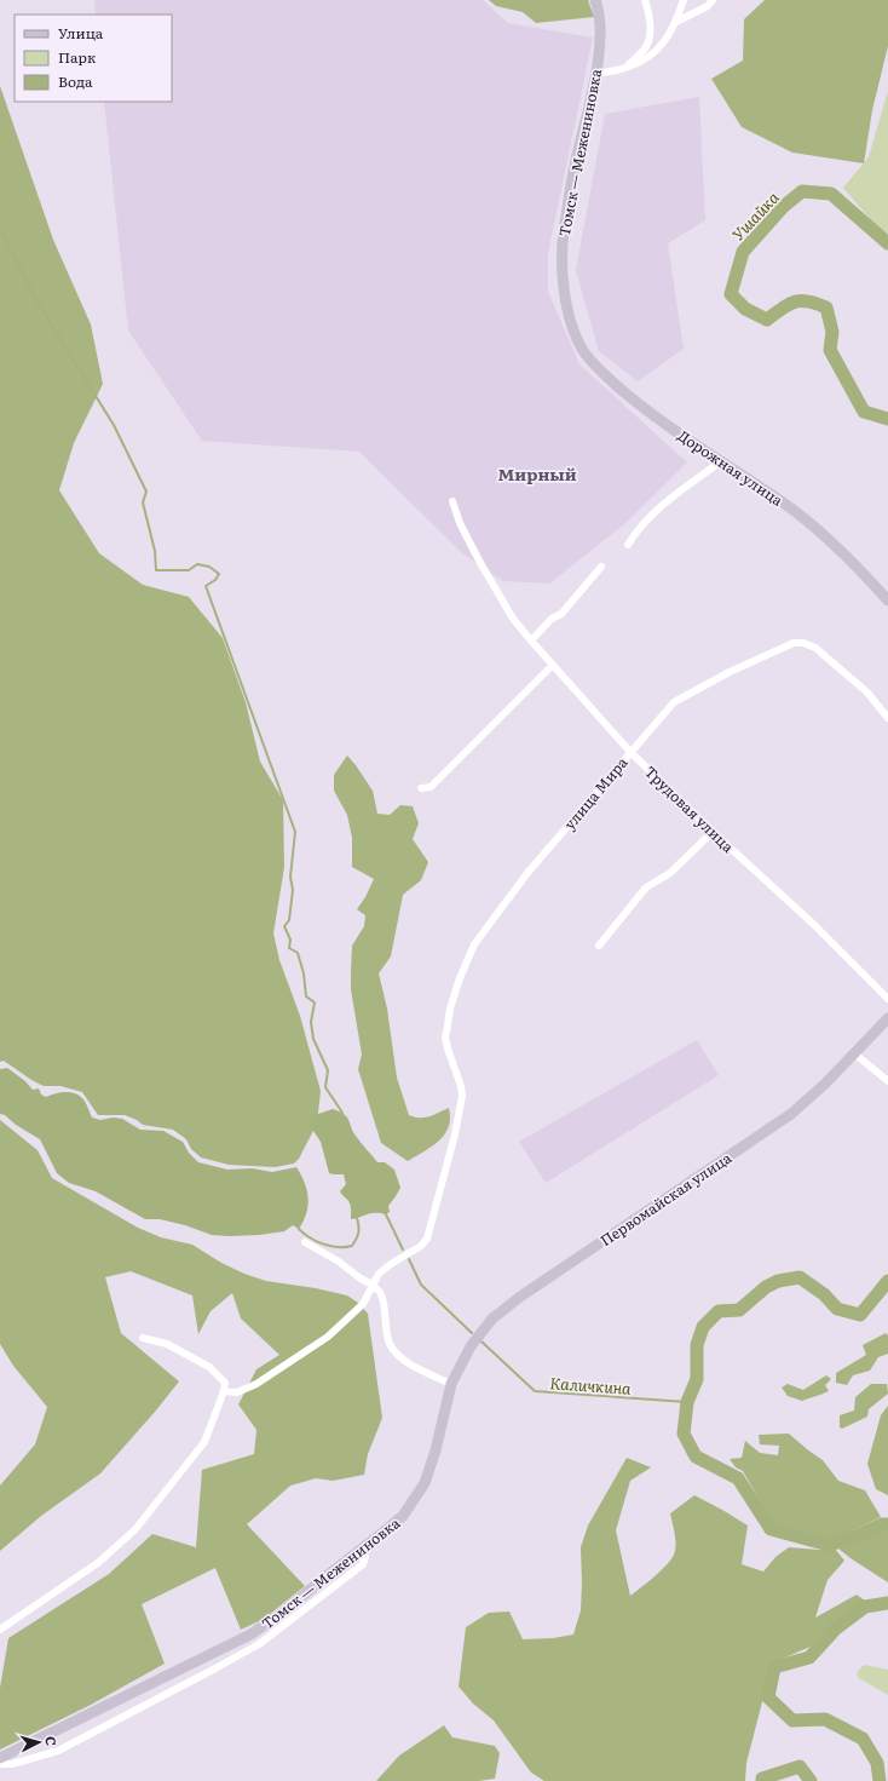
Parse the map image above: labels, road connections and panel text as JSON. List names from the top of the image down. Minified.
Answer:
{"streets":{"street":["Томск — Межениновка","Дорожная улица","улица Мира","Трудовая улица","Первомайская улица"]},"crossings":[["Томск — Межениновка","Дорожная улица"],["Томск — Межениновка","Первомайская улица"],["улица Мира","Трудовая улица"]],"districts":["Мирный"],"water":["Ушайка","Каличкина"],"legend":["Улица","Парк","Вода"],"north":"right"}
